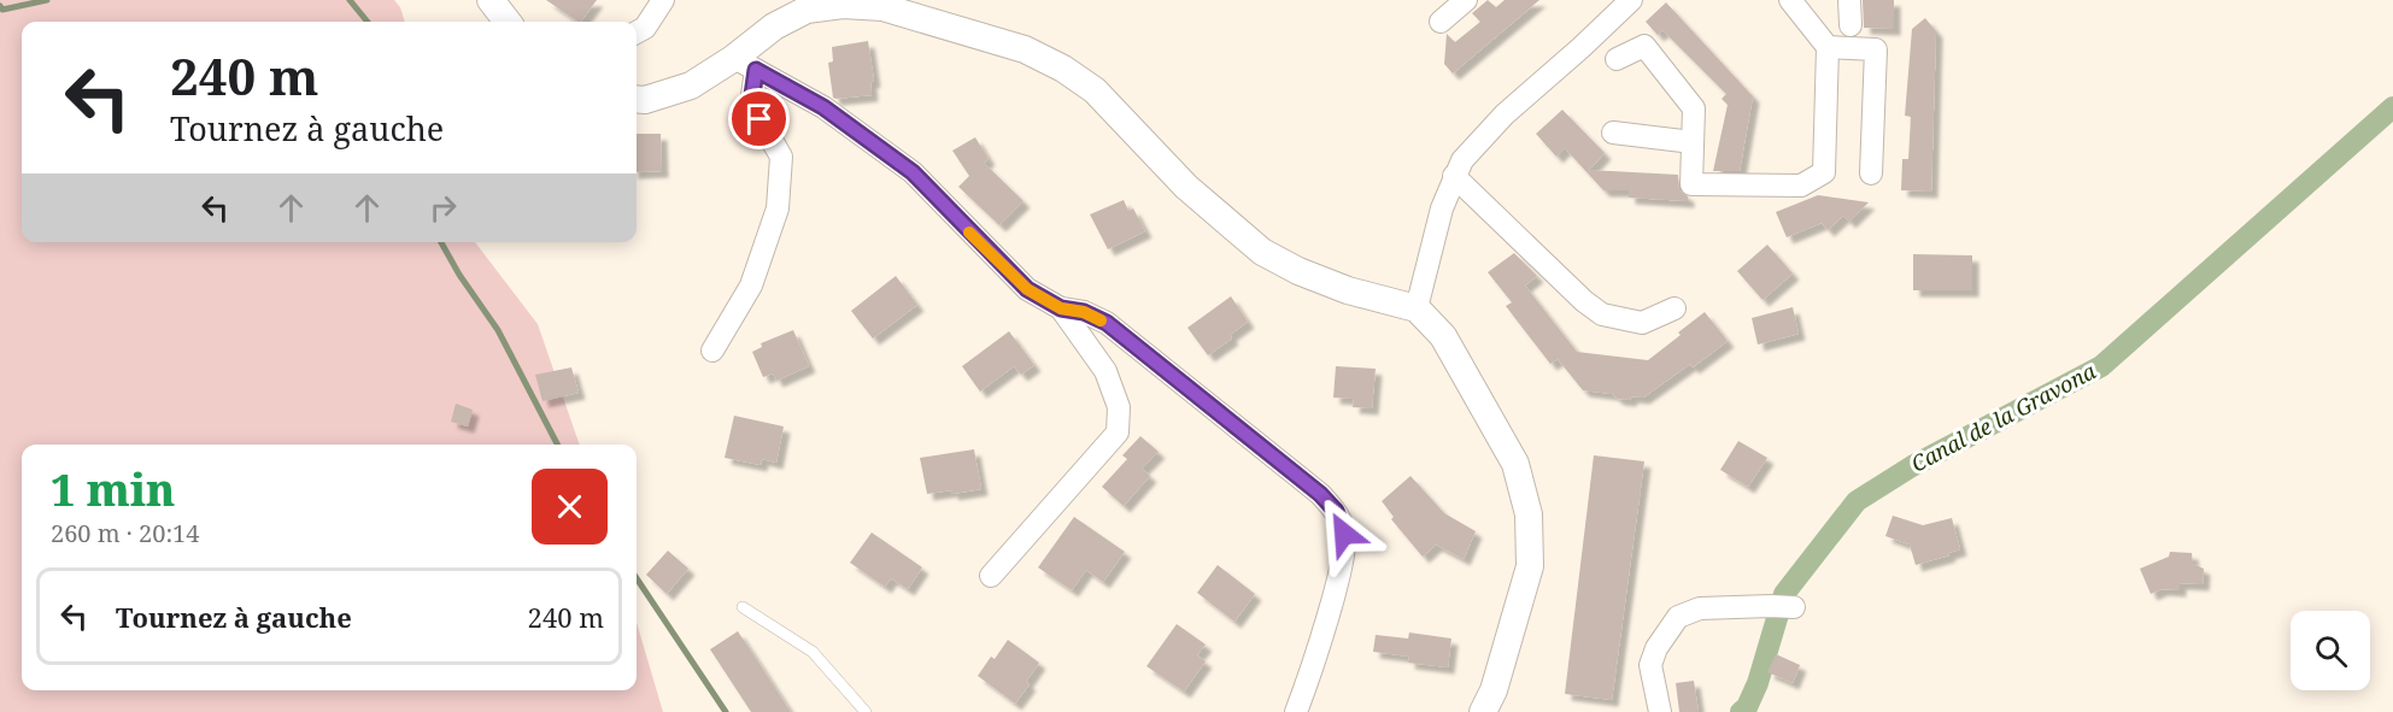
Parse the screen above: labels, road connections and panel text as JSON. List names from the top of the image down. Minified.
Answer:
{"water":["Canal de la Gravona"],"page":{"turn":["240 m","Tournez à gauche"],"heading":["1 min","260 m · 20:14"],"list":[{"name":"Tournez à gauche","value":"240 m"}]}}
